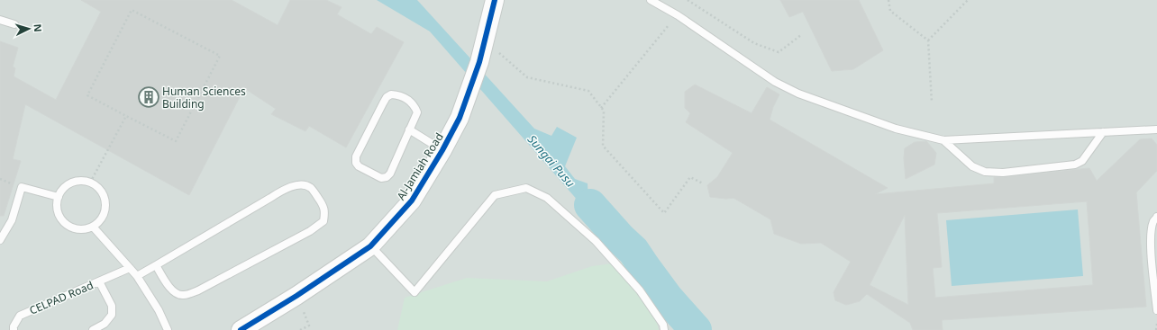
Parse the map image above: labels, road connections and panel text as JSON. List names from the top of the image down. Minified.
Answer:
{"streets":{"street":["Al-Jamiah Road"],"lane":["CELPAD Road"]},"water":["Sungai Pusu"],"places":{"building":["Human Sciences Building"]},"north":"right"}
